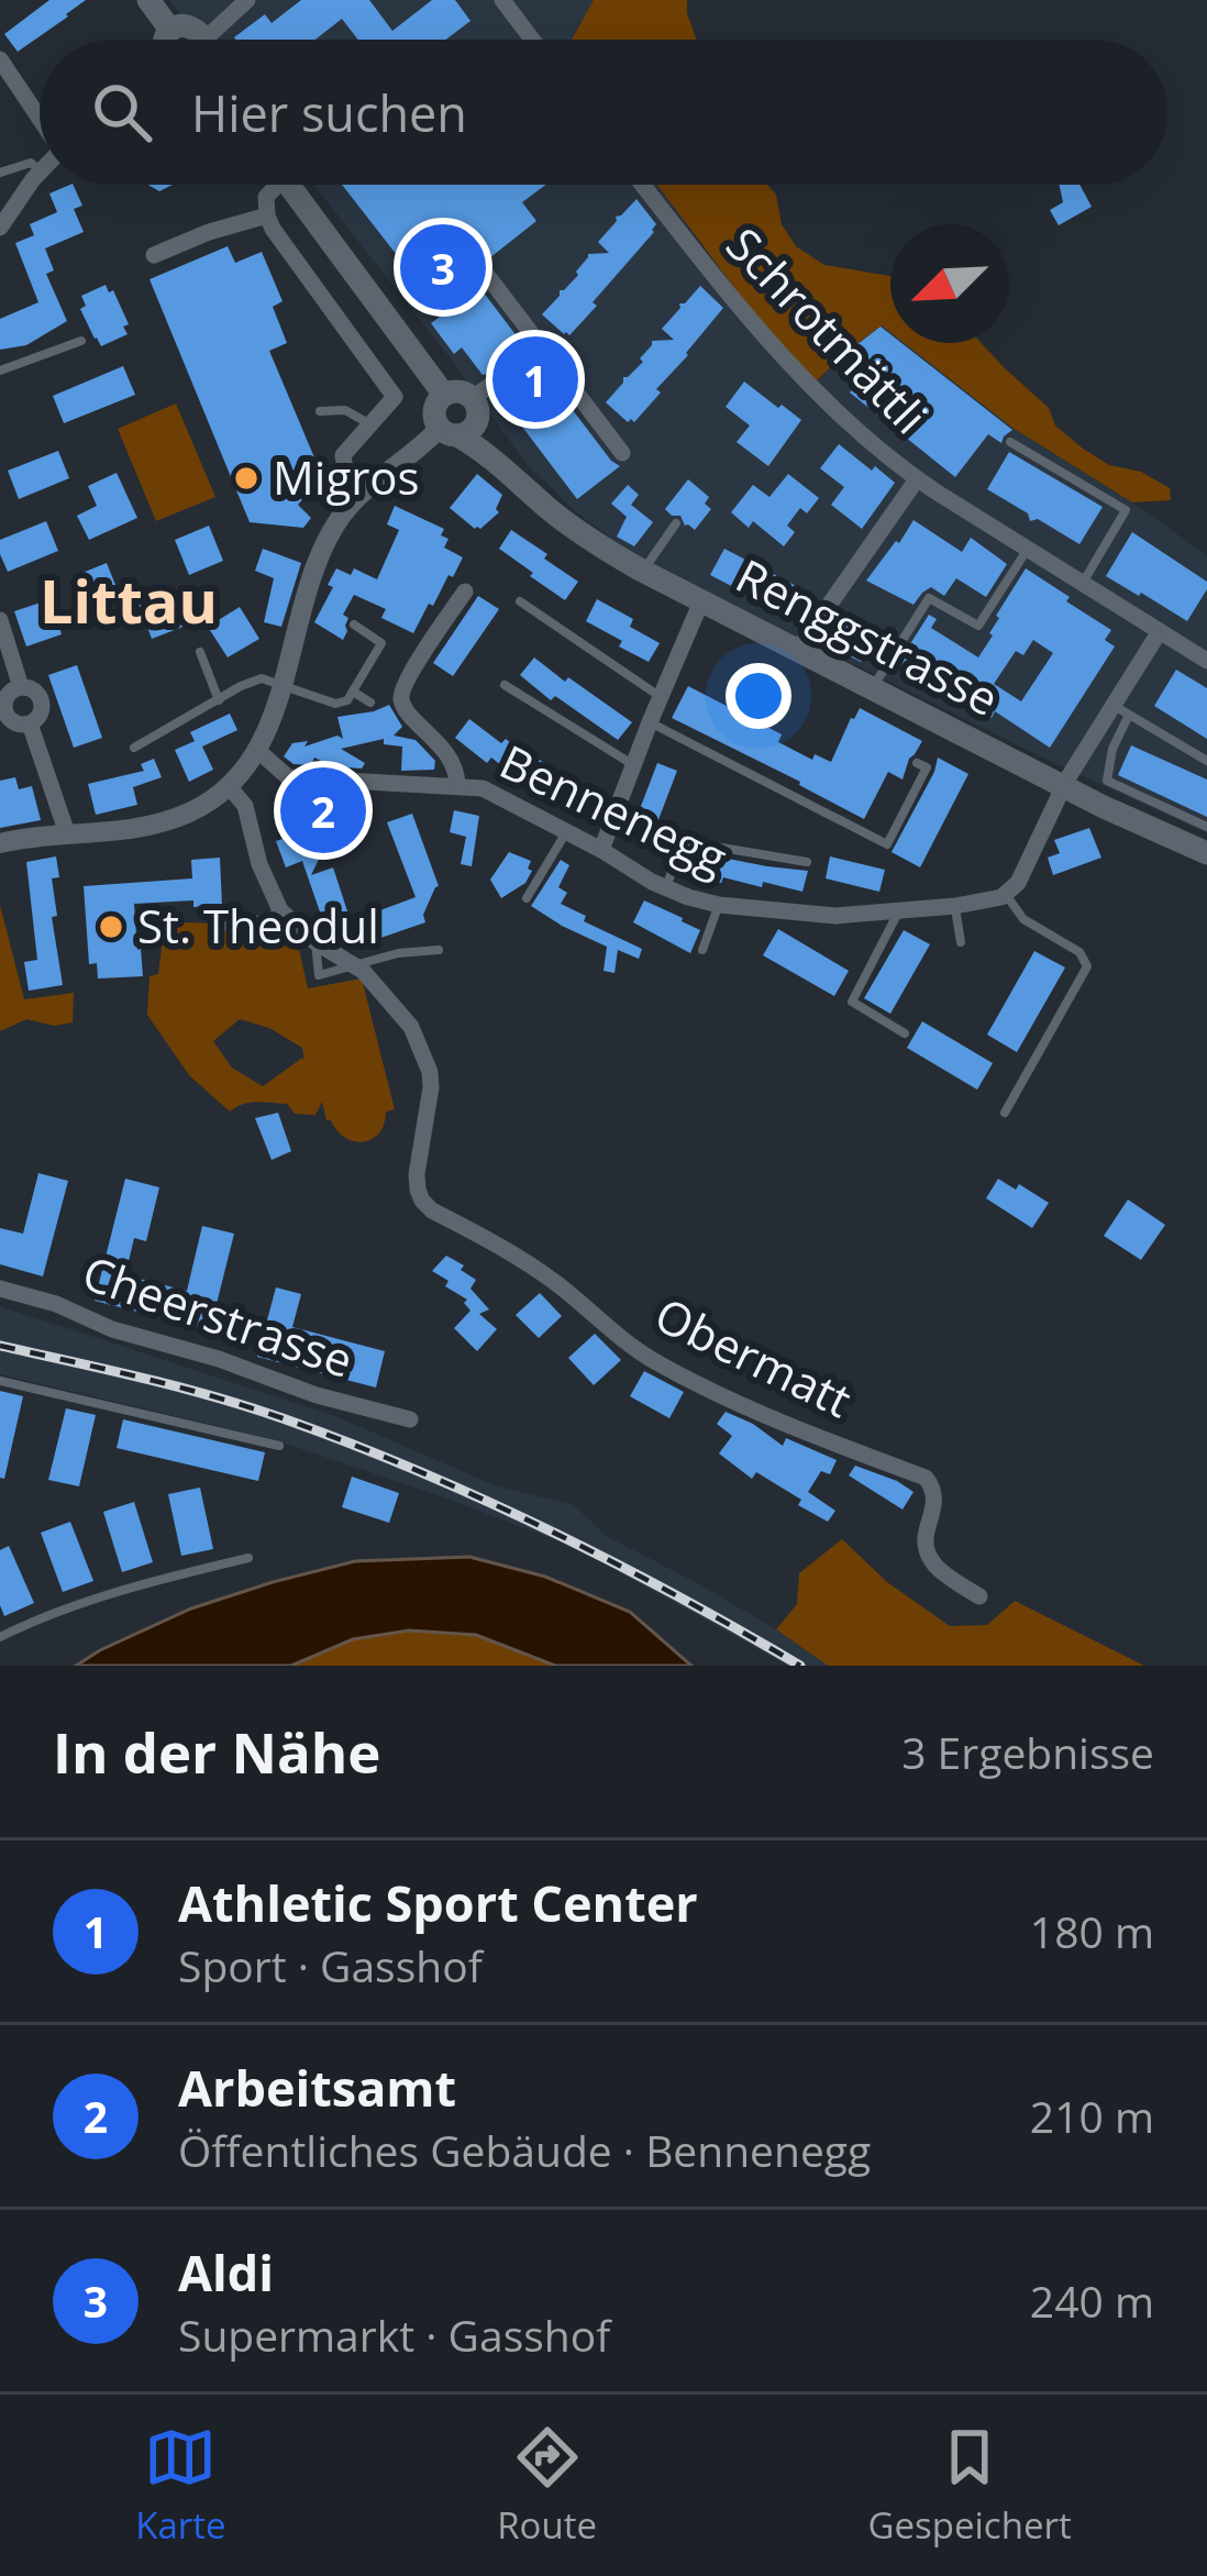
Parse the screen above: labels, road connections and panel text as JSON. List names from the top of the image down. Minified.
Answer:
{"streets":{"main road":["Renggstrasse"],"street":["Schrotmättli","Bennenegg","Cheerstrasse","Obermatt"]},"crossings":[["Schrotmättli","Renggstrasse"]],"districts":["Littau"],"places":["Migros","St. Theodul"],"north":"bottom left","page":{"search":"Hier suchen","pins":["3","1","2"],"heading":["In der Nähe","3 Ergebnisse"],"list":[{"mark":"1","name":"Athletic Sport Center","note":"Sport · Gasshof","value":"180 m"},{"mark":"2","name":"Arbeitsamt","note":"Öffentliches Gebäude · Bennenegg","value":"210 m"},{"mark":"3","name":"Aldi","note":"Supermarkt · Gasshof","value":"240 m"}],"nav":["Karte","Route","Gespeichert"]}}
